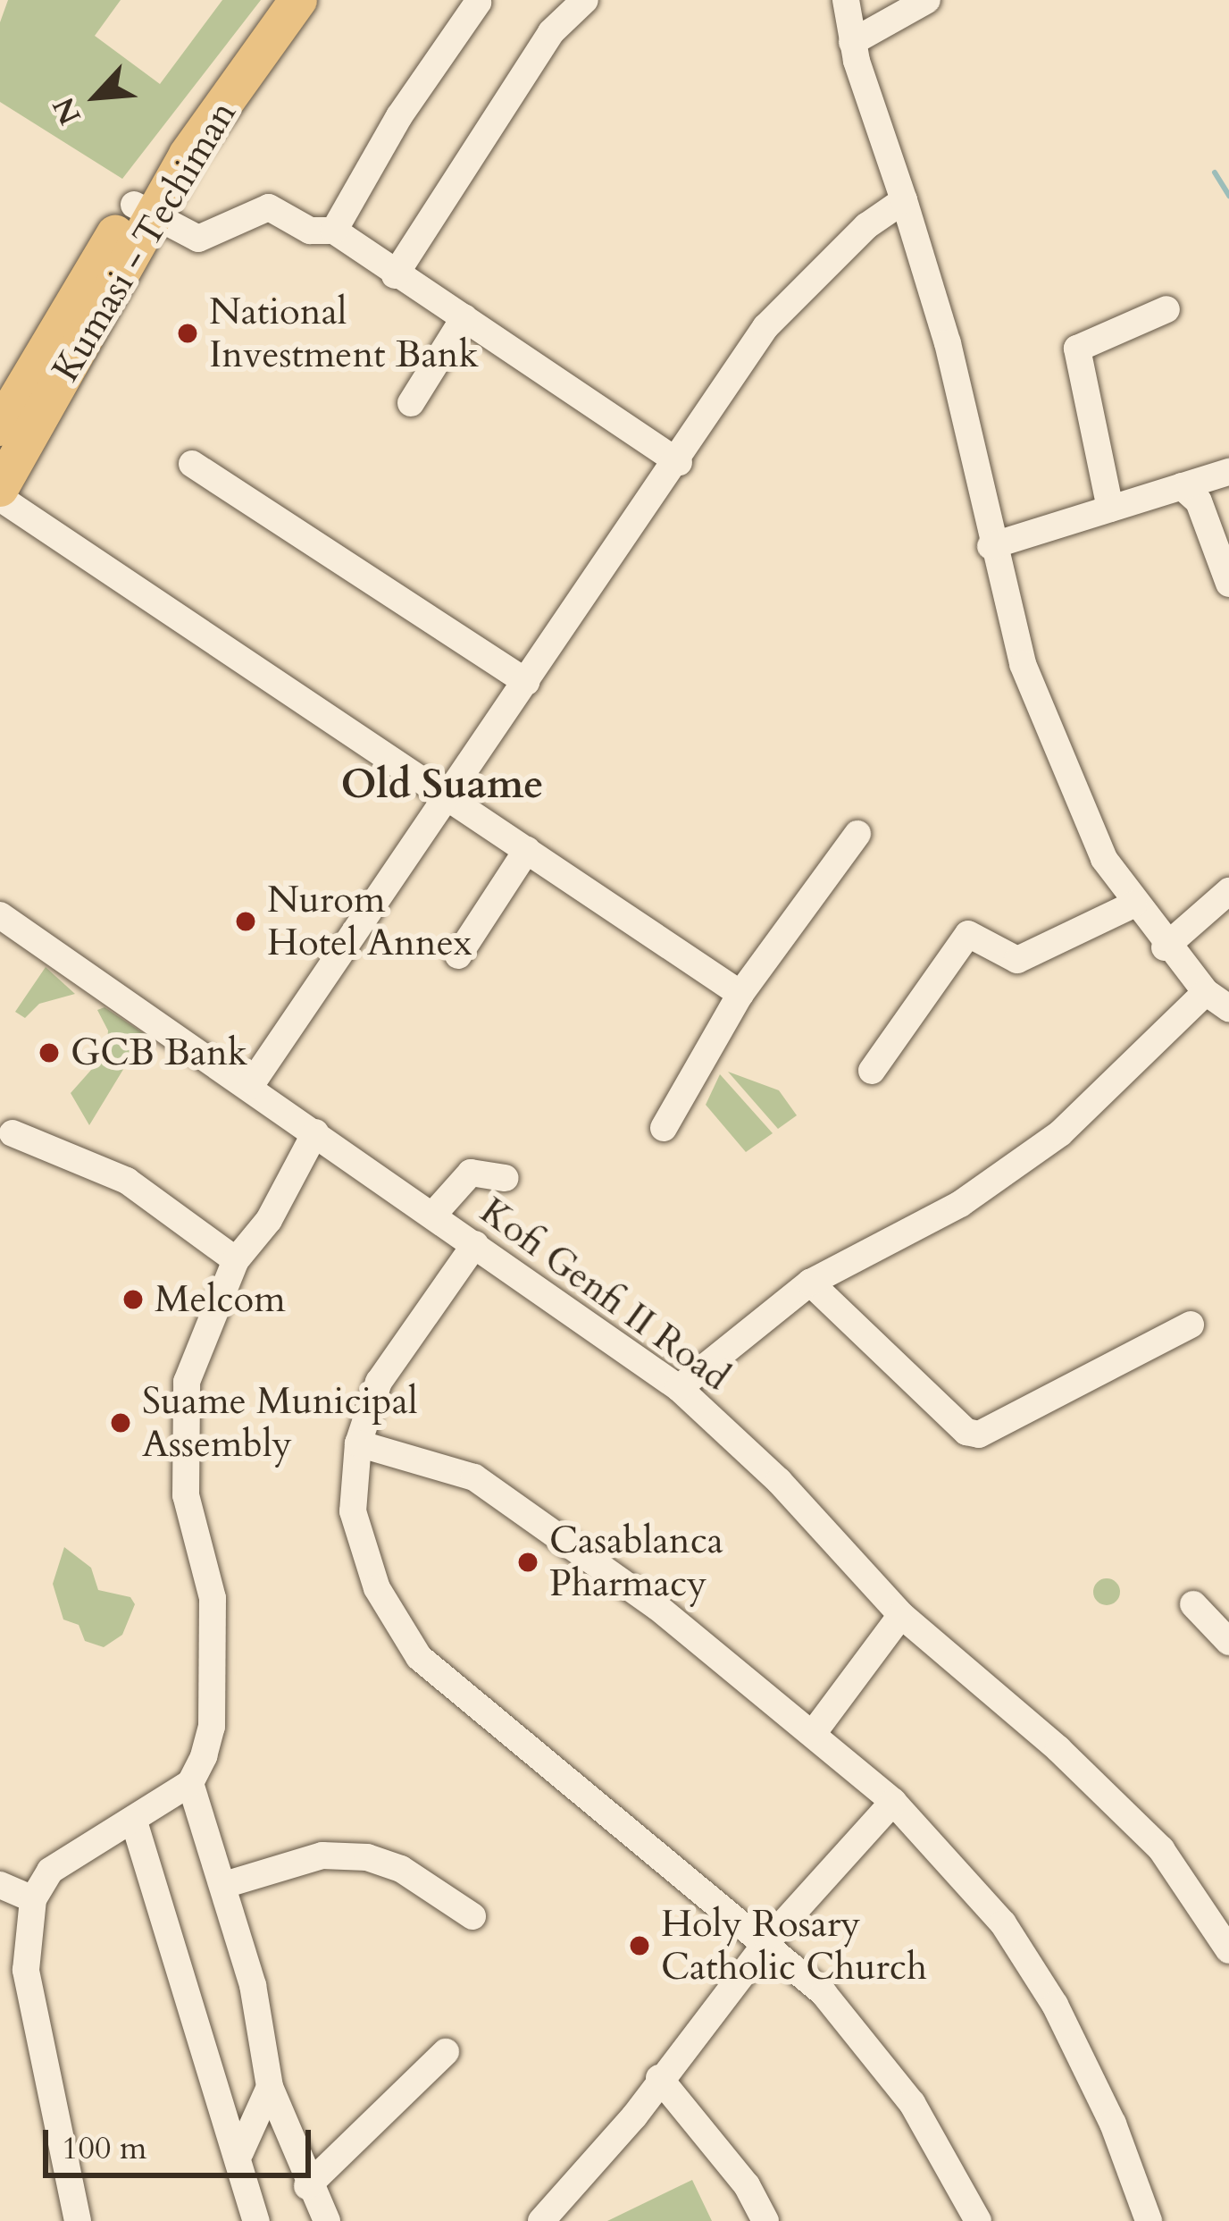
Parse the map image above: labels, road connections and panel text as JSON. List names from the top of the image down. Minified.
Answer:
{"streets":{"highway":["Kumasi - Techiman"],"street":["Kofi Genfi II Road"]},"districts":["Old Suame"],"places":["National Investment Bank","Nurom Hotel Annex","GCB Bank","Melcom","Suame Municipal Assembly","Casablanca Pharmacy","Holy Rosary Catholic Church"],"scale_bar":"100 m","north":"bottom left"}
